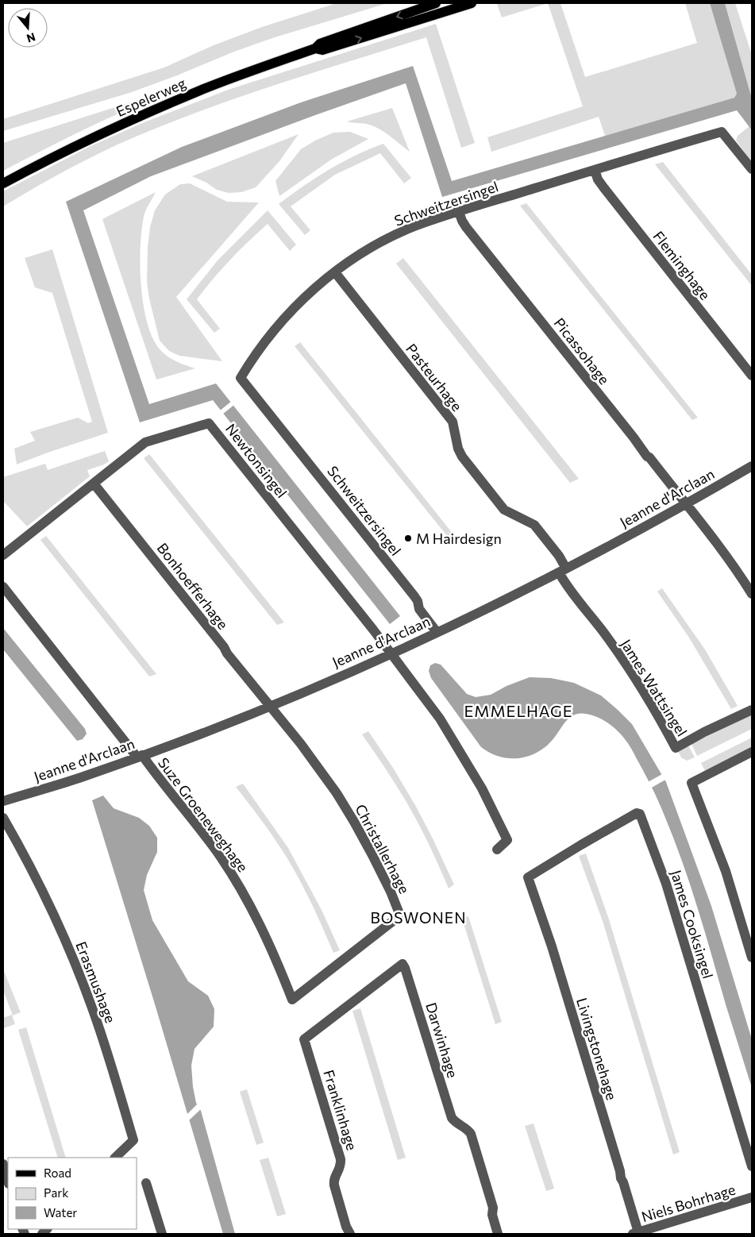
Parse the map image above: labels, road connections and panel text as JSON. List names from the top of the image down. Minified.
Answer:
{"streets":{"main road":["Espelerweg"],"street":["Schweitzersingel","Fleminghage","Picassohage","Pasteurhage","Newtonsingel","Jeanne d'Arclaan","Bonhoefferhage","James Wattsingel","Suze Groeneweghage","Christallerhage","James Cooksingel","Erasmushage","Darwinhage","Livingstonehage","Franklinhage","Niels Bohrhage"]},"crossings":[["Schweitzersingel","Fleminghage"],["Schweitzersingel","Picassohage"],["Schweitzersingel","Pasteurhage"],["Schweitzersingel","Jeanne d'Arclaan"],["Picassohage","Jeanne d'Arclaan"],["Pasteurhage","Jeanne d'Arclaan"],["Pasteurhage","James Wattsingel"],["Newtonsingel","Jeanne d'Arclaan"],["Newtonsingel","Bonhoefferhage"],["Jeanne d'Arclaan","Bonhoefferhage"],["Jeanne d'Arclaan","James Wattsingel"],["Jeanne d'Arclaan","Suze Groeneweghage"],["Jeanne d'Arclaan","Christallerhage"],["Bonhoefferhage","Christallerhage"],["Suze Groeneweghage","Christallerhage"],["James Cooksingel","Livingstonehage"],["Darwinhage","Franklinhage"],["Livingstonehage","Niels Bohrhage"]],"districts":["EMMELHAGE","BOSWONEN"],"places":["M Hairdesign"],"legend":["Road","Park","Water"],"north":"bottom"}
